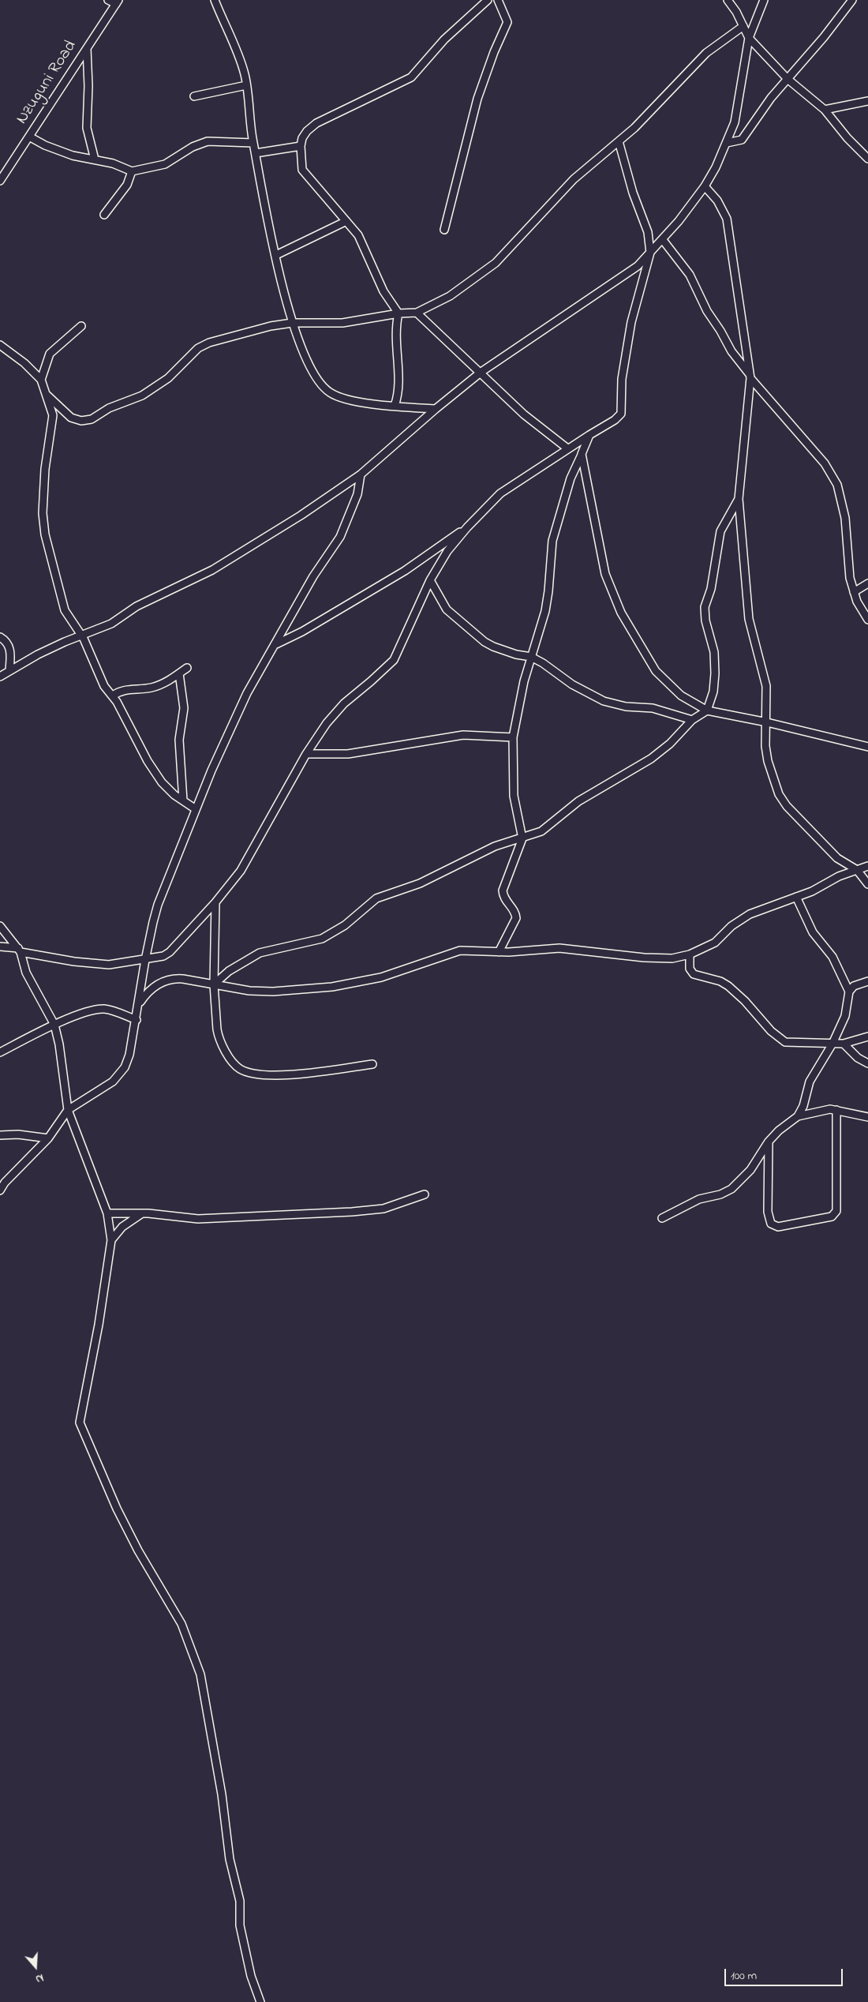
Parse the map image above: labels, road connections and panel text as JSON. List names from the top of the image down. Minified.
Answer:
{"streets":{"street":["Nzuguni Road"]},"scale_bar":"100 m","north":"bottom"}
